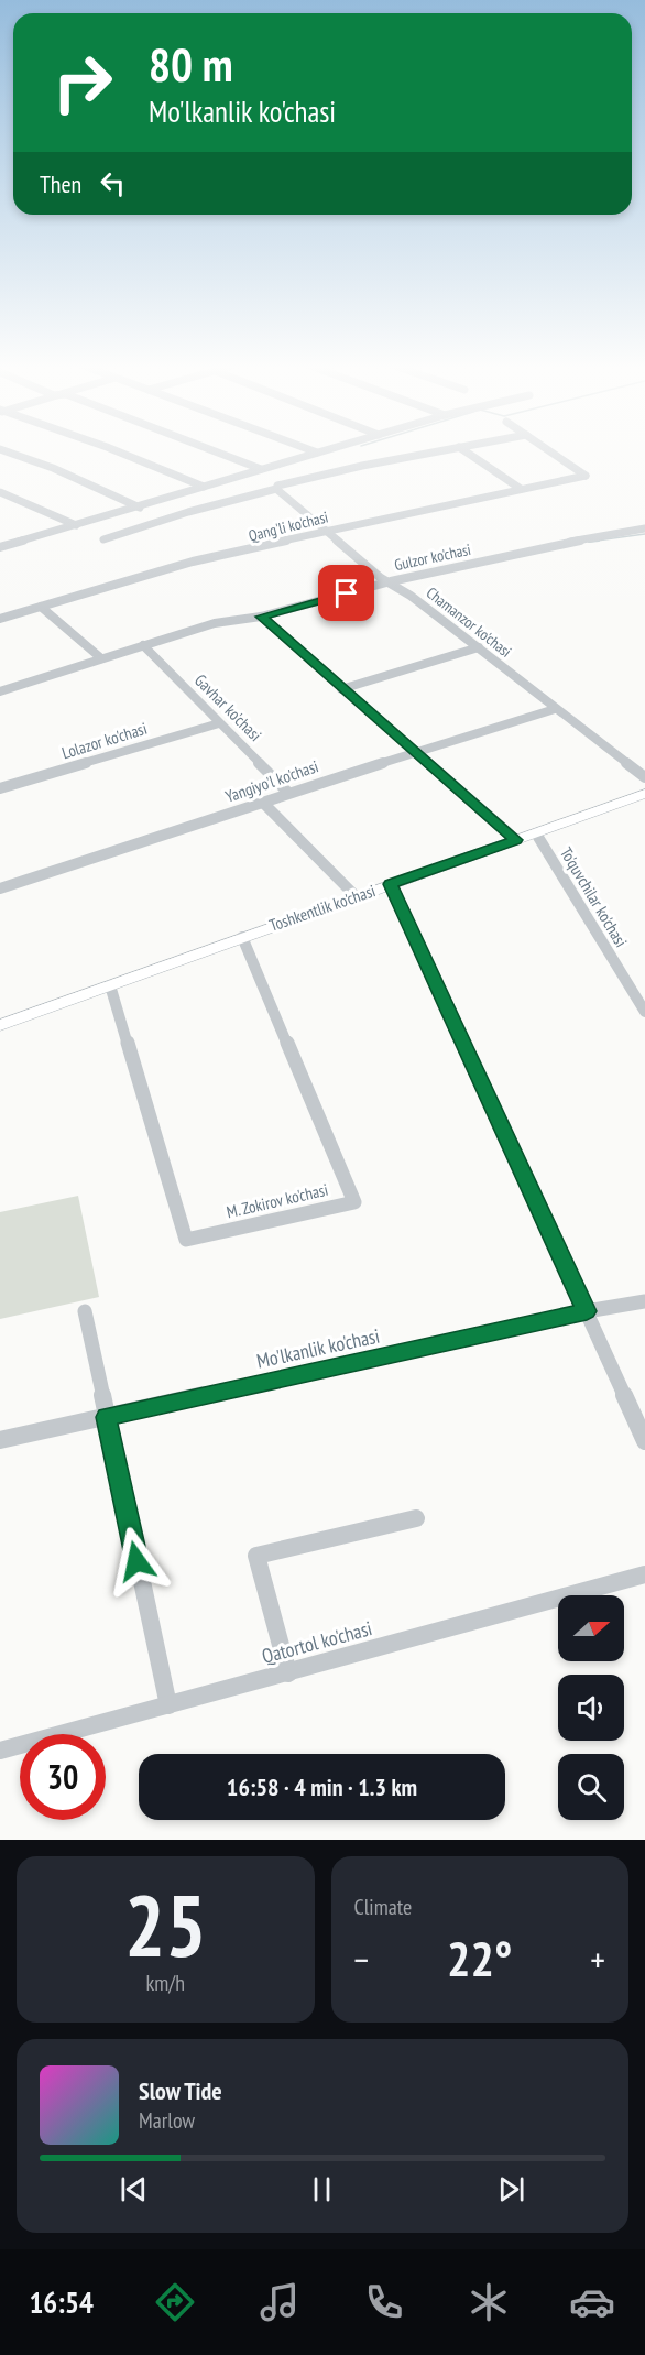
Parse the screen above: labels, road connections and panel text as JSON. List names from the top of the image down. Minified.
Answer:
{"streets":{"main road":["Toshkentlik ko'chasi"],"street":["Qang'li ko'chasi","Gulzor ko'chasi","Chamanzor ko'chasi","Gavhar ko'chasi","Lolazor ko'chasi","Yangiyo'l ko'chasi","To'quvchilar ko'chasi","M. Zokirov ko'chasi","Mo'lkanlik ko'chasi","Qatortol ko'chasi"]},"crossings":[["Qang'li ko'chasi","Chamanzor ko'chasi"],["Gulzor ko'chasi","Chamanzor ko'chasi"],["Gulzor ko'chasi","Gavhar ko'chasi"],["Chamanzor ko'chasi","Yangiyo'l ko'chasi"],["Gavhar ko'chasi","Lolazor ko'chasi"],["Gavhar ko'chasi","Yangiyo'l ko'chasi"],["To'quvchilar ko'chasi","Toshkentlik ko'chasi"],["Toshkentlik ko'chasi","M. Zokirov ko'chasi"]],"north":"right","page":{"turn":["80 m","Mo'lkanlik ko'chasi"],"then":"Then","limit":"30","trip":"16:58 · 4 min · 1.3 km","tile":[["25","km/h"],"Climate"],"heat":["−","22°","+"],"song":["Slow Tide","Marlow"],"tabs":"16:54"}}
